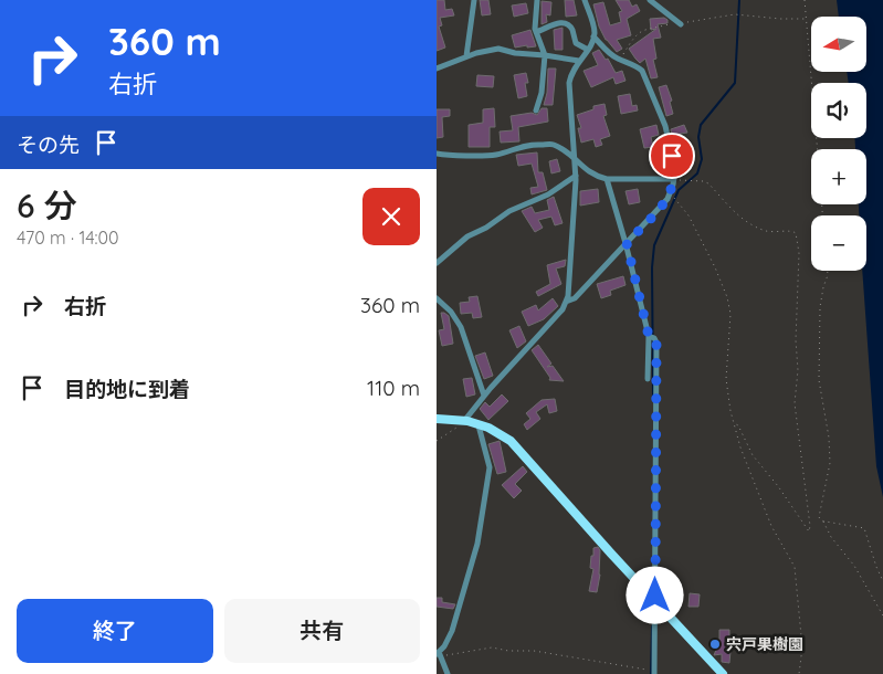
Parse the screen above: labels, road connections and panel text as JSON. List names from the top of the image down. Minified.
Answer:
{"places":["宍戸果樹園"],"north":"left","page":{"turn":["360 m","右折"],"map_buttons":["+","−"],"then":"その先","heading":["6 分","470 m · 14:00"],"list":[{"name":"右折","value":"360 m"},{"name":"目的地に到着","value":"110 m"}],"buttons":["終了","共有"]}}
